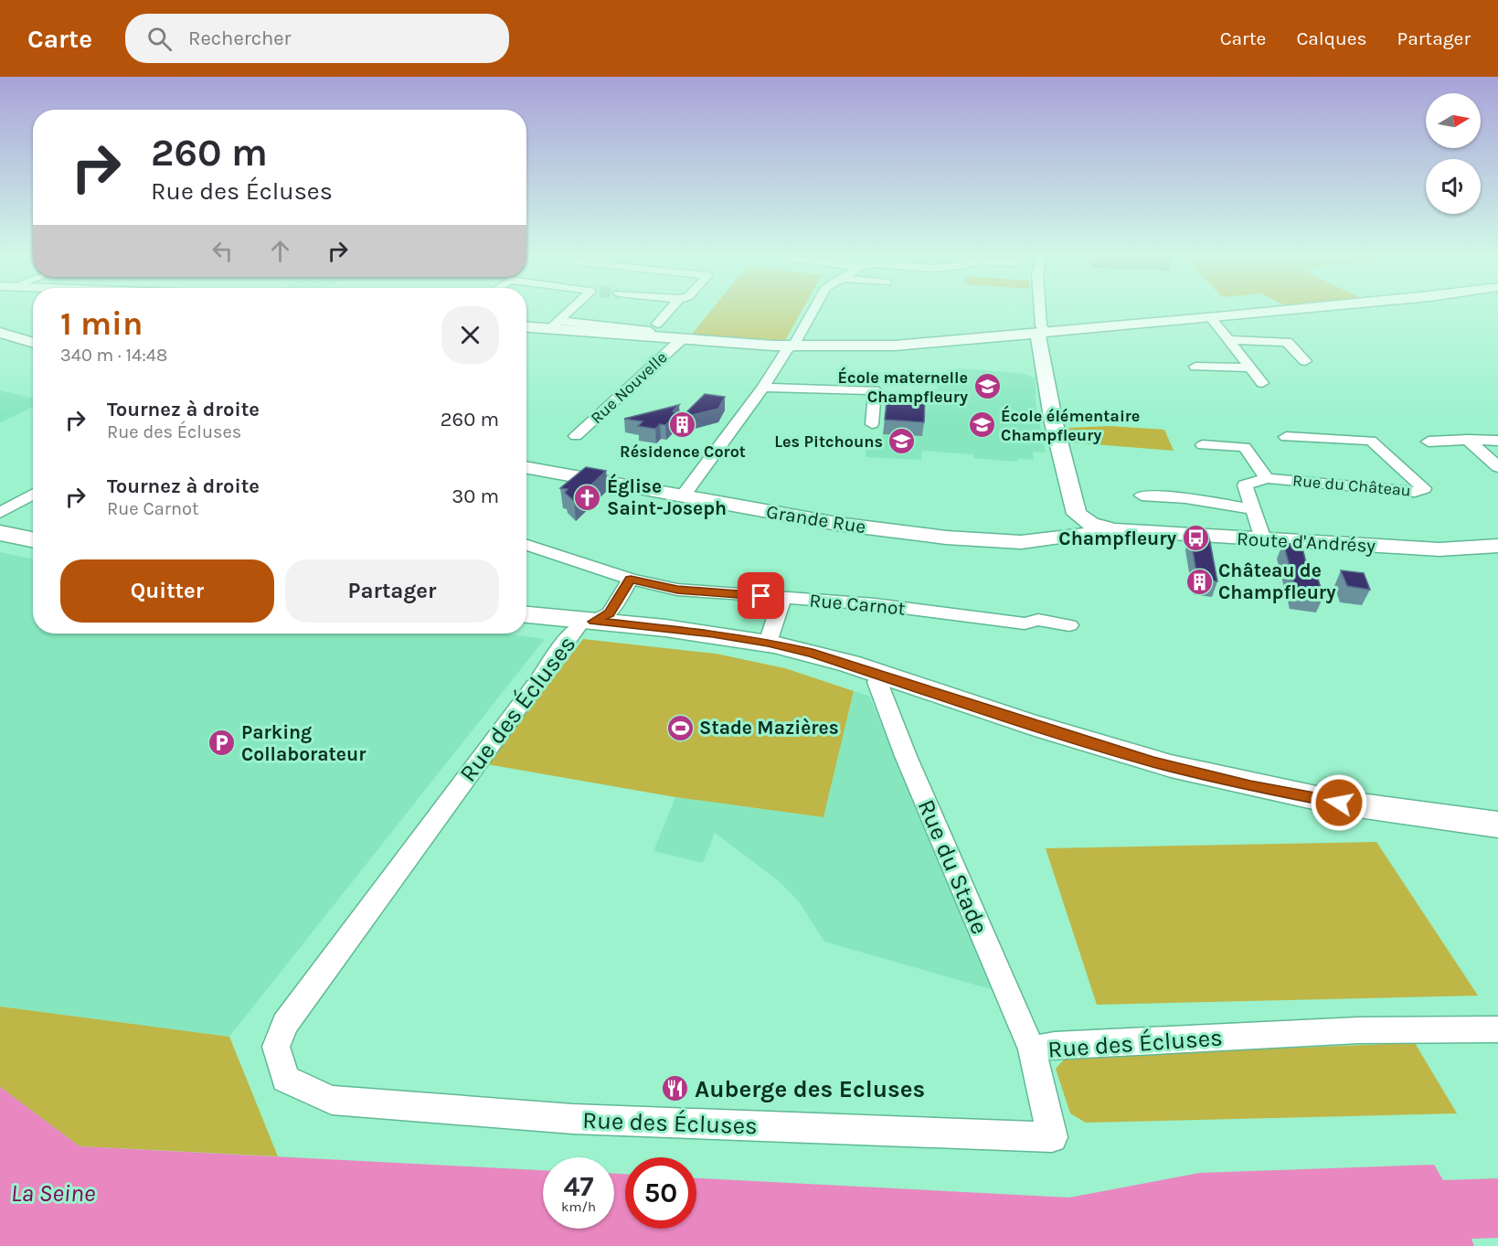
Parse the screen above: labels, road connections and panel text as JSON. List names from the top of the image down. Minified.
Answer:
{"streets":{"street":["Rue Nouvelle","Rue du Château","Grande Rue","Route d'Andrésy","Rue Carnot","Rue des Écluses","Rue du Stade"]},"crossings":[["Rue du Château","Route d'Andrésy"],["Grande Rue","Route d'Andrésy"],["Rue Carnot","Rue des Écluses"],["Rue des Écluses","Rue du Stade"]],"water":["La Seine"],"places":{"school or university":["École maternelle Champfleury","École élémentaire Champfleury","Les Pitchouns"],"building":["Résidence Corot","Château de Champfleury"],"church":["Église Saint-Joseph"],"bus stop":["Champfleury"],"sports":["Stade Mazières"],"parking":["Parking Collaborateur"],"restaurant":["Auberge des Ecluses"]},"north":"right","page":{"header":"Carte","search":"Rechercher","nav":["Carte","Calques","Partager"],"turn":["260 m","Rue des Écluses"],"heading":["1 min","340 m · 14:48"],"list":[{"name":"Tournez à droite","note":"Rue des Écluses","value":"260 m"},{"name":"Tournez à droite","note":"Rue Carnot","value":"30 m"}],"buttons":["Quitter","Partager"],"speed":"47 km/h","limit":"50"}}
